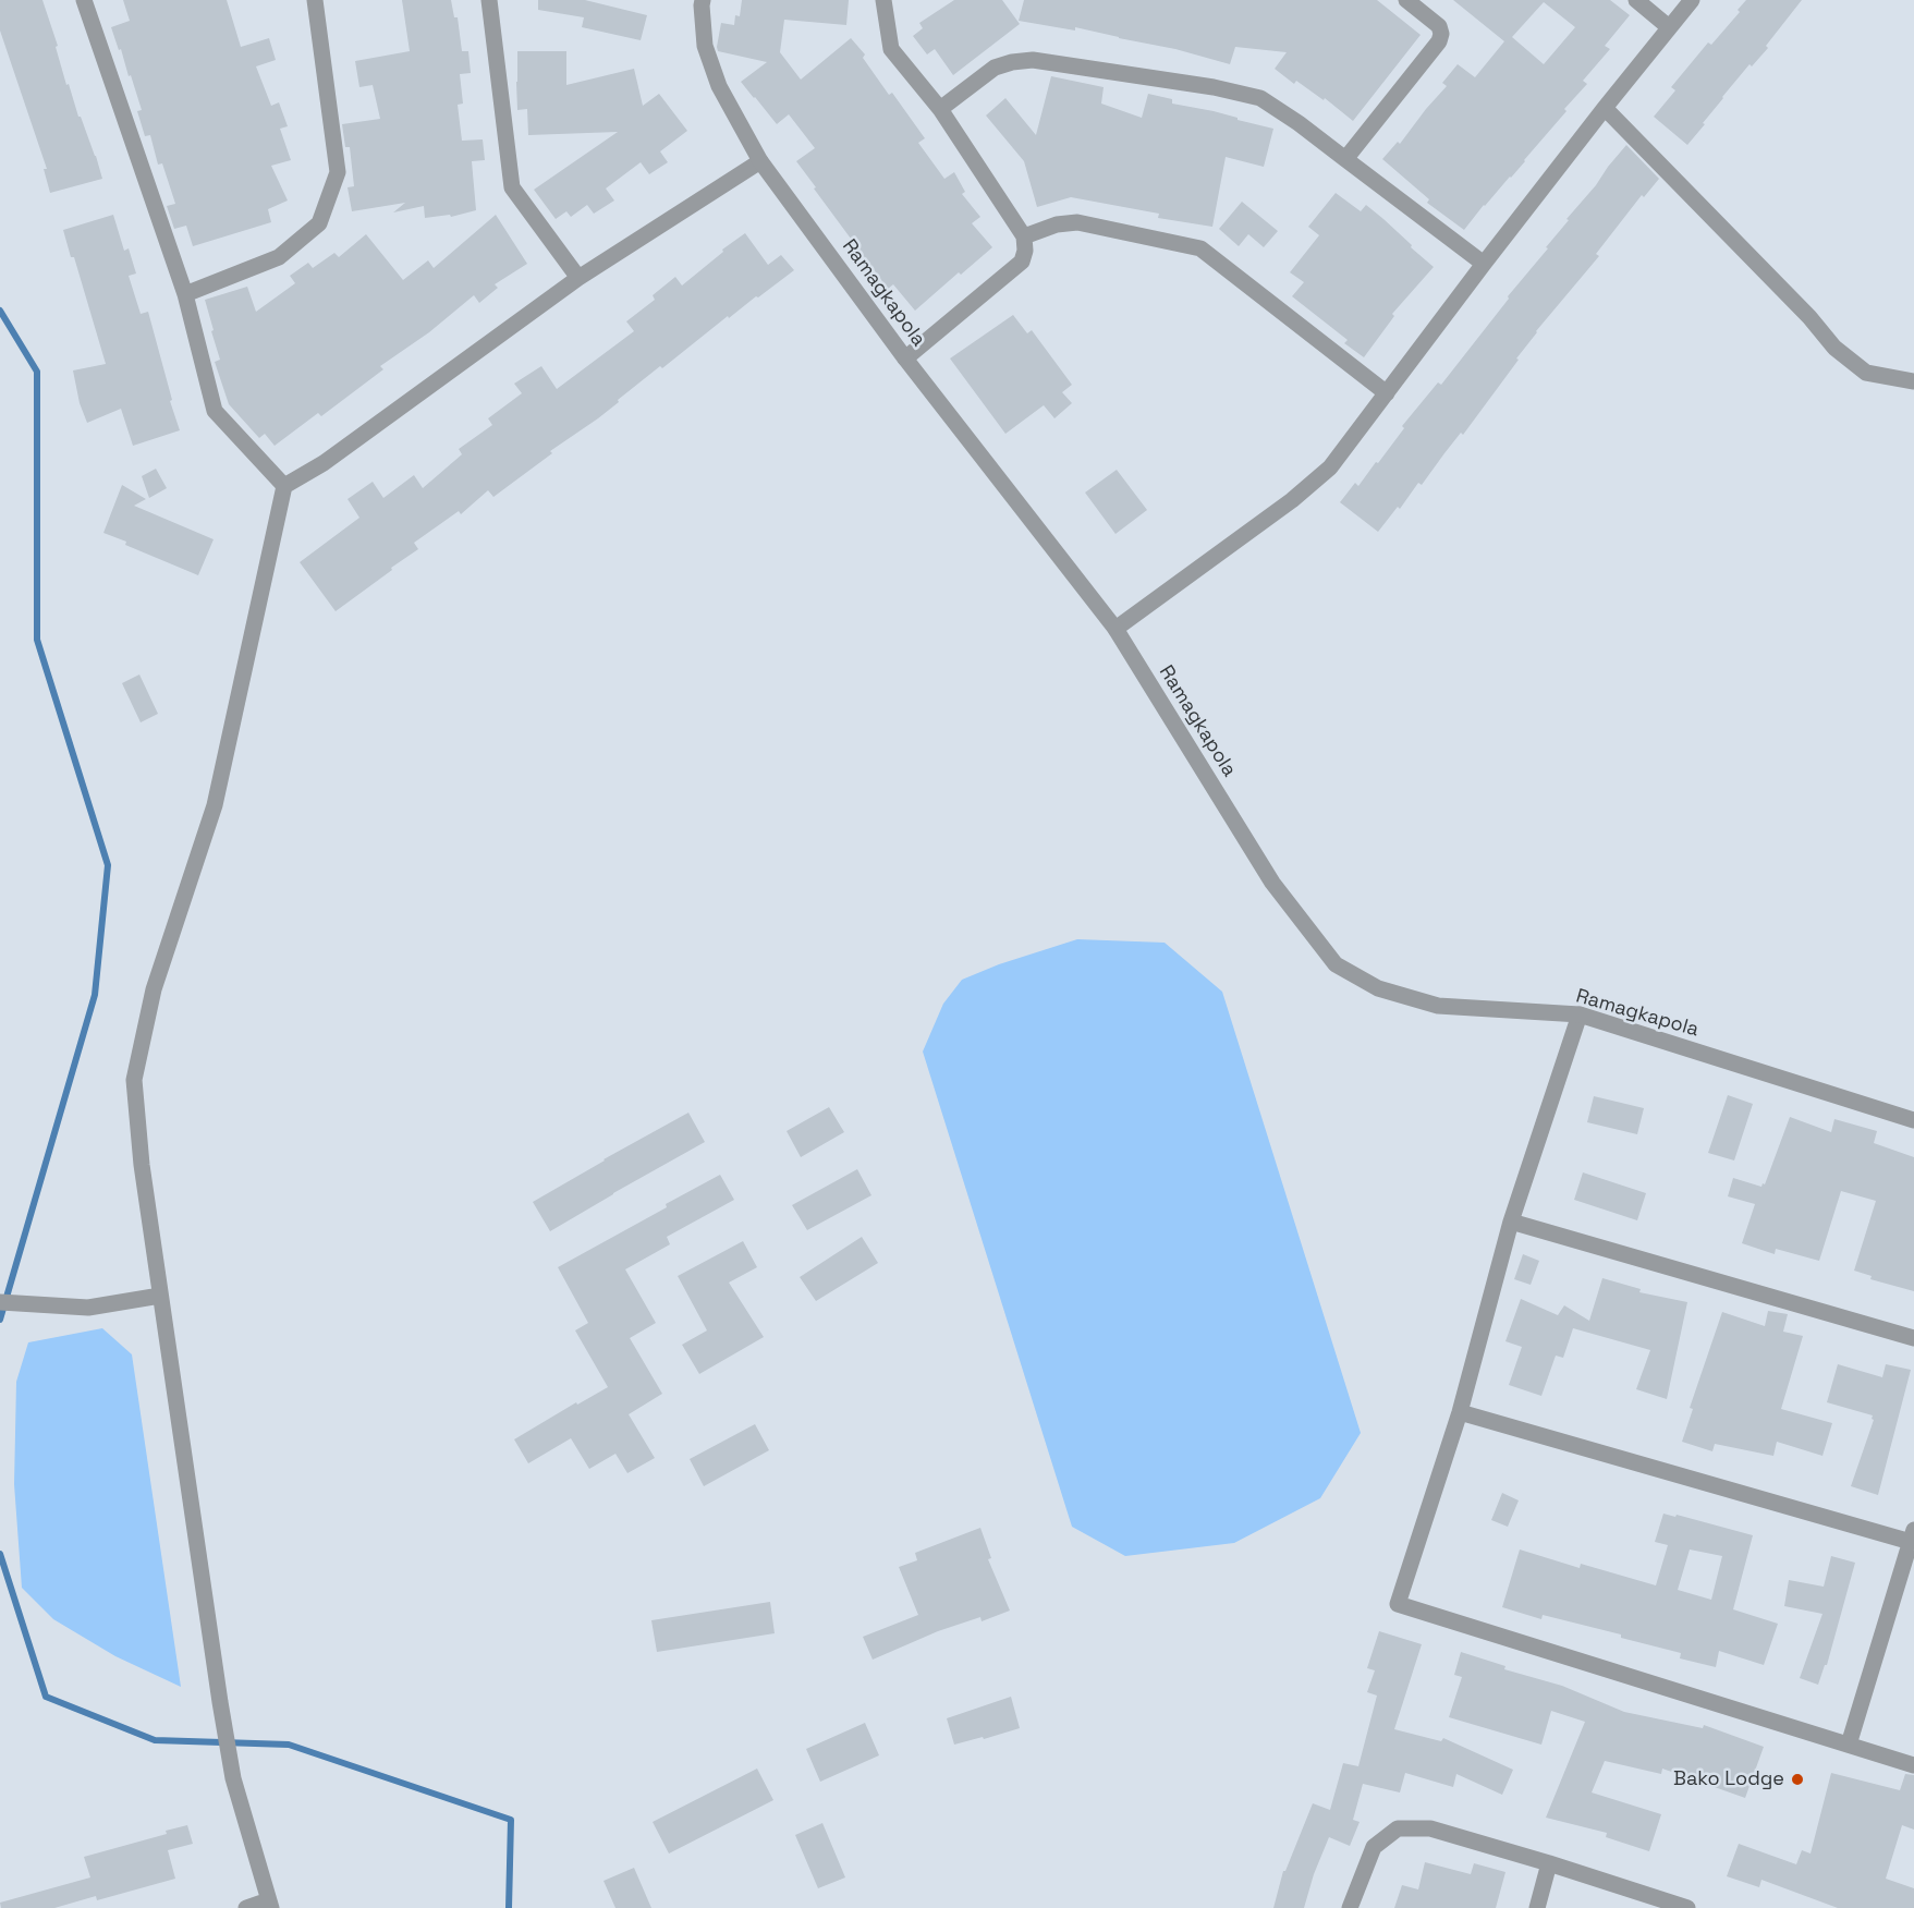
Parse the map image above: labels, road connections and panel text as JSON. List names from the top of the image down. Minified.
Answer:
{"streets":{"street":["Ramagkapola"]},"places":["Bako Lodge"]}
